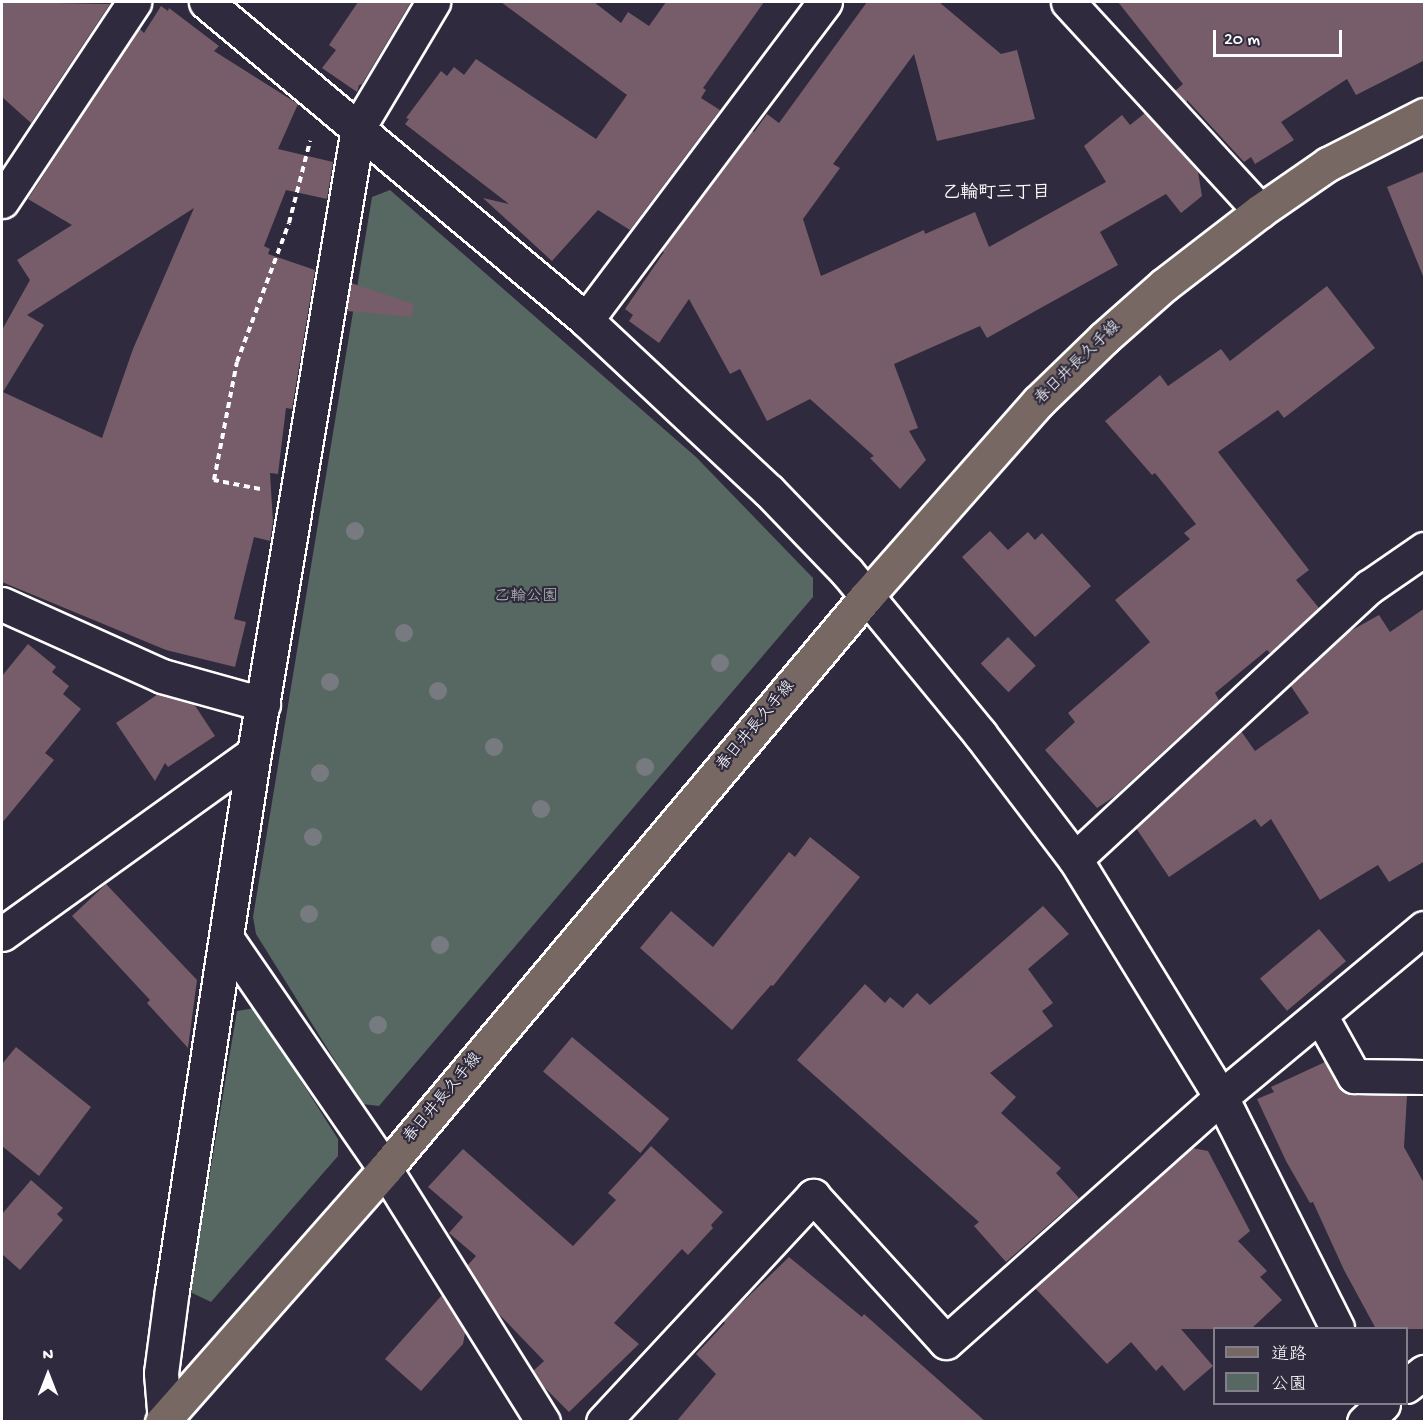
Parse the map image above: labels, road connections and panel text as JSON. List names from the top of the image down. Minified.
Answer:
{"streets":{"main road":["春日井長久手線"]},"districts":["乙輪町三丁目"],"parks":["乙輪公園"],"legend":["道路","公園"],"scale_bar":"20 m","north":"top"}
